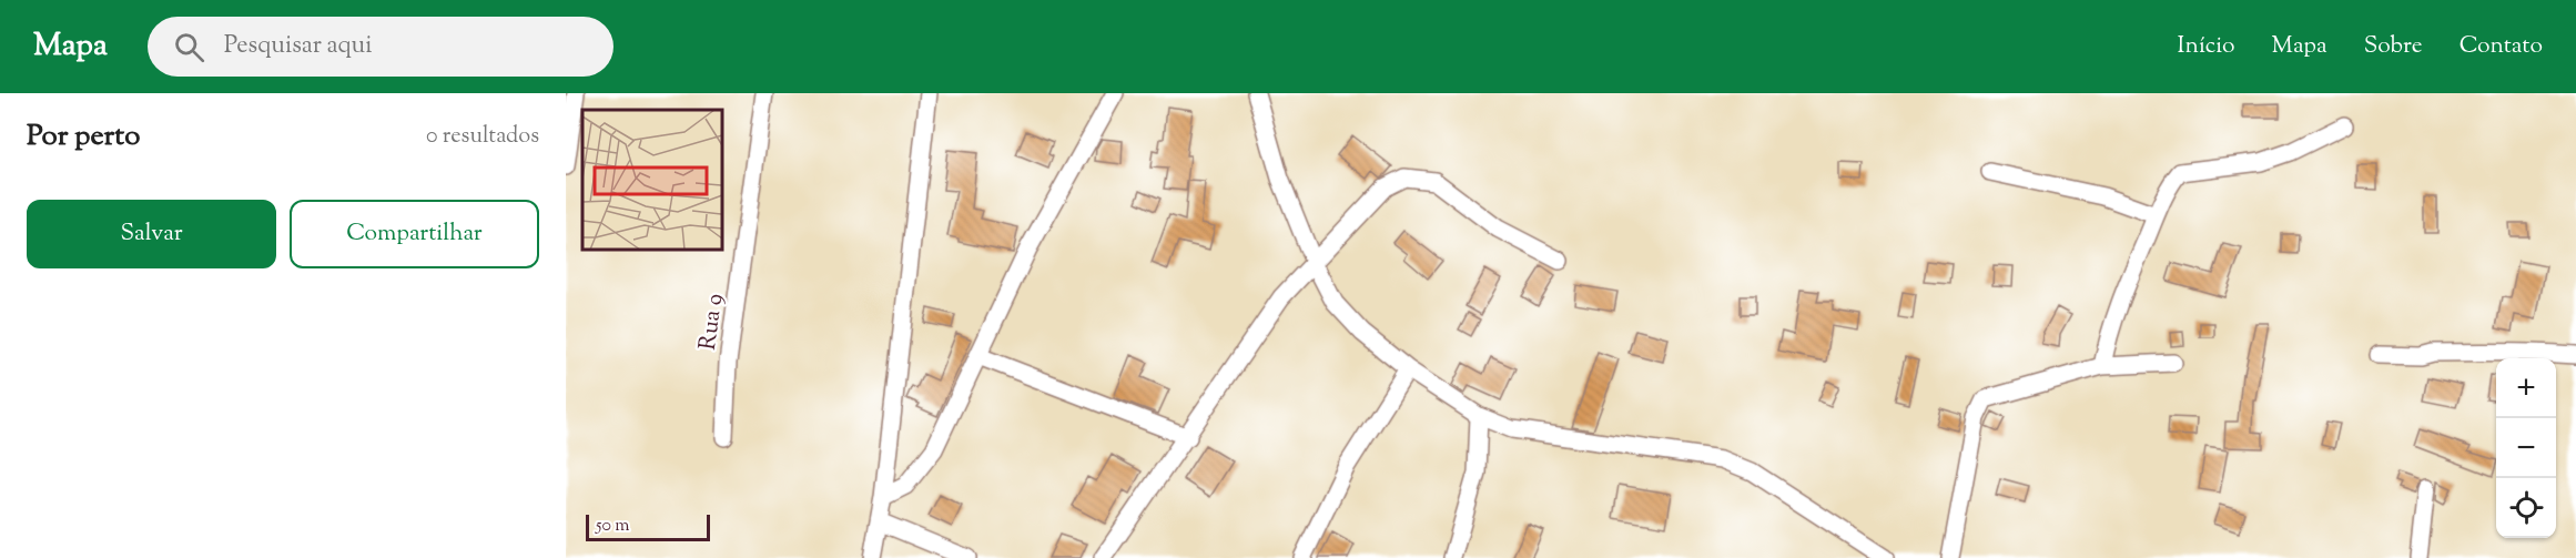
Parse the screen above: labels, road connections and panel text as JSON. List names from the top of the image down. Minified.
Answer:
{"streets":{"street":["Rua 9"]},"scale_bar":"50 m","page":{"header":"Mapa","search":"Pesquisar aqui","nav":["Início","Mapa","Sobre","Contato"],"heading":["Por perto","0 resultados"],"buttons":["Salvar","Compartilhar"],"map_buttons":["+","−"],"scale":"50 m"}}
